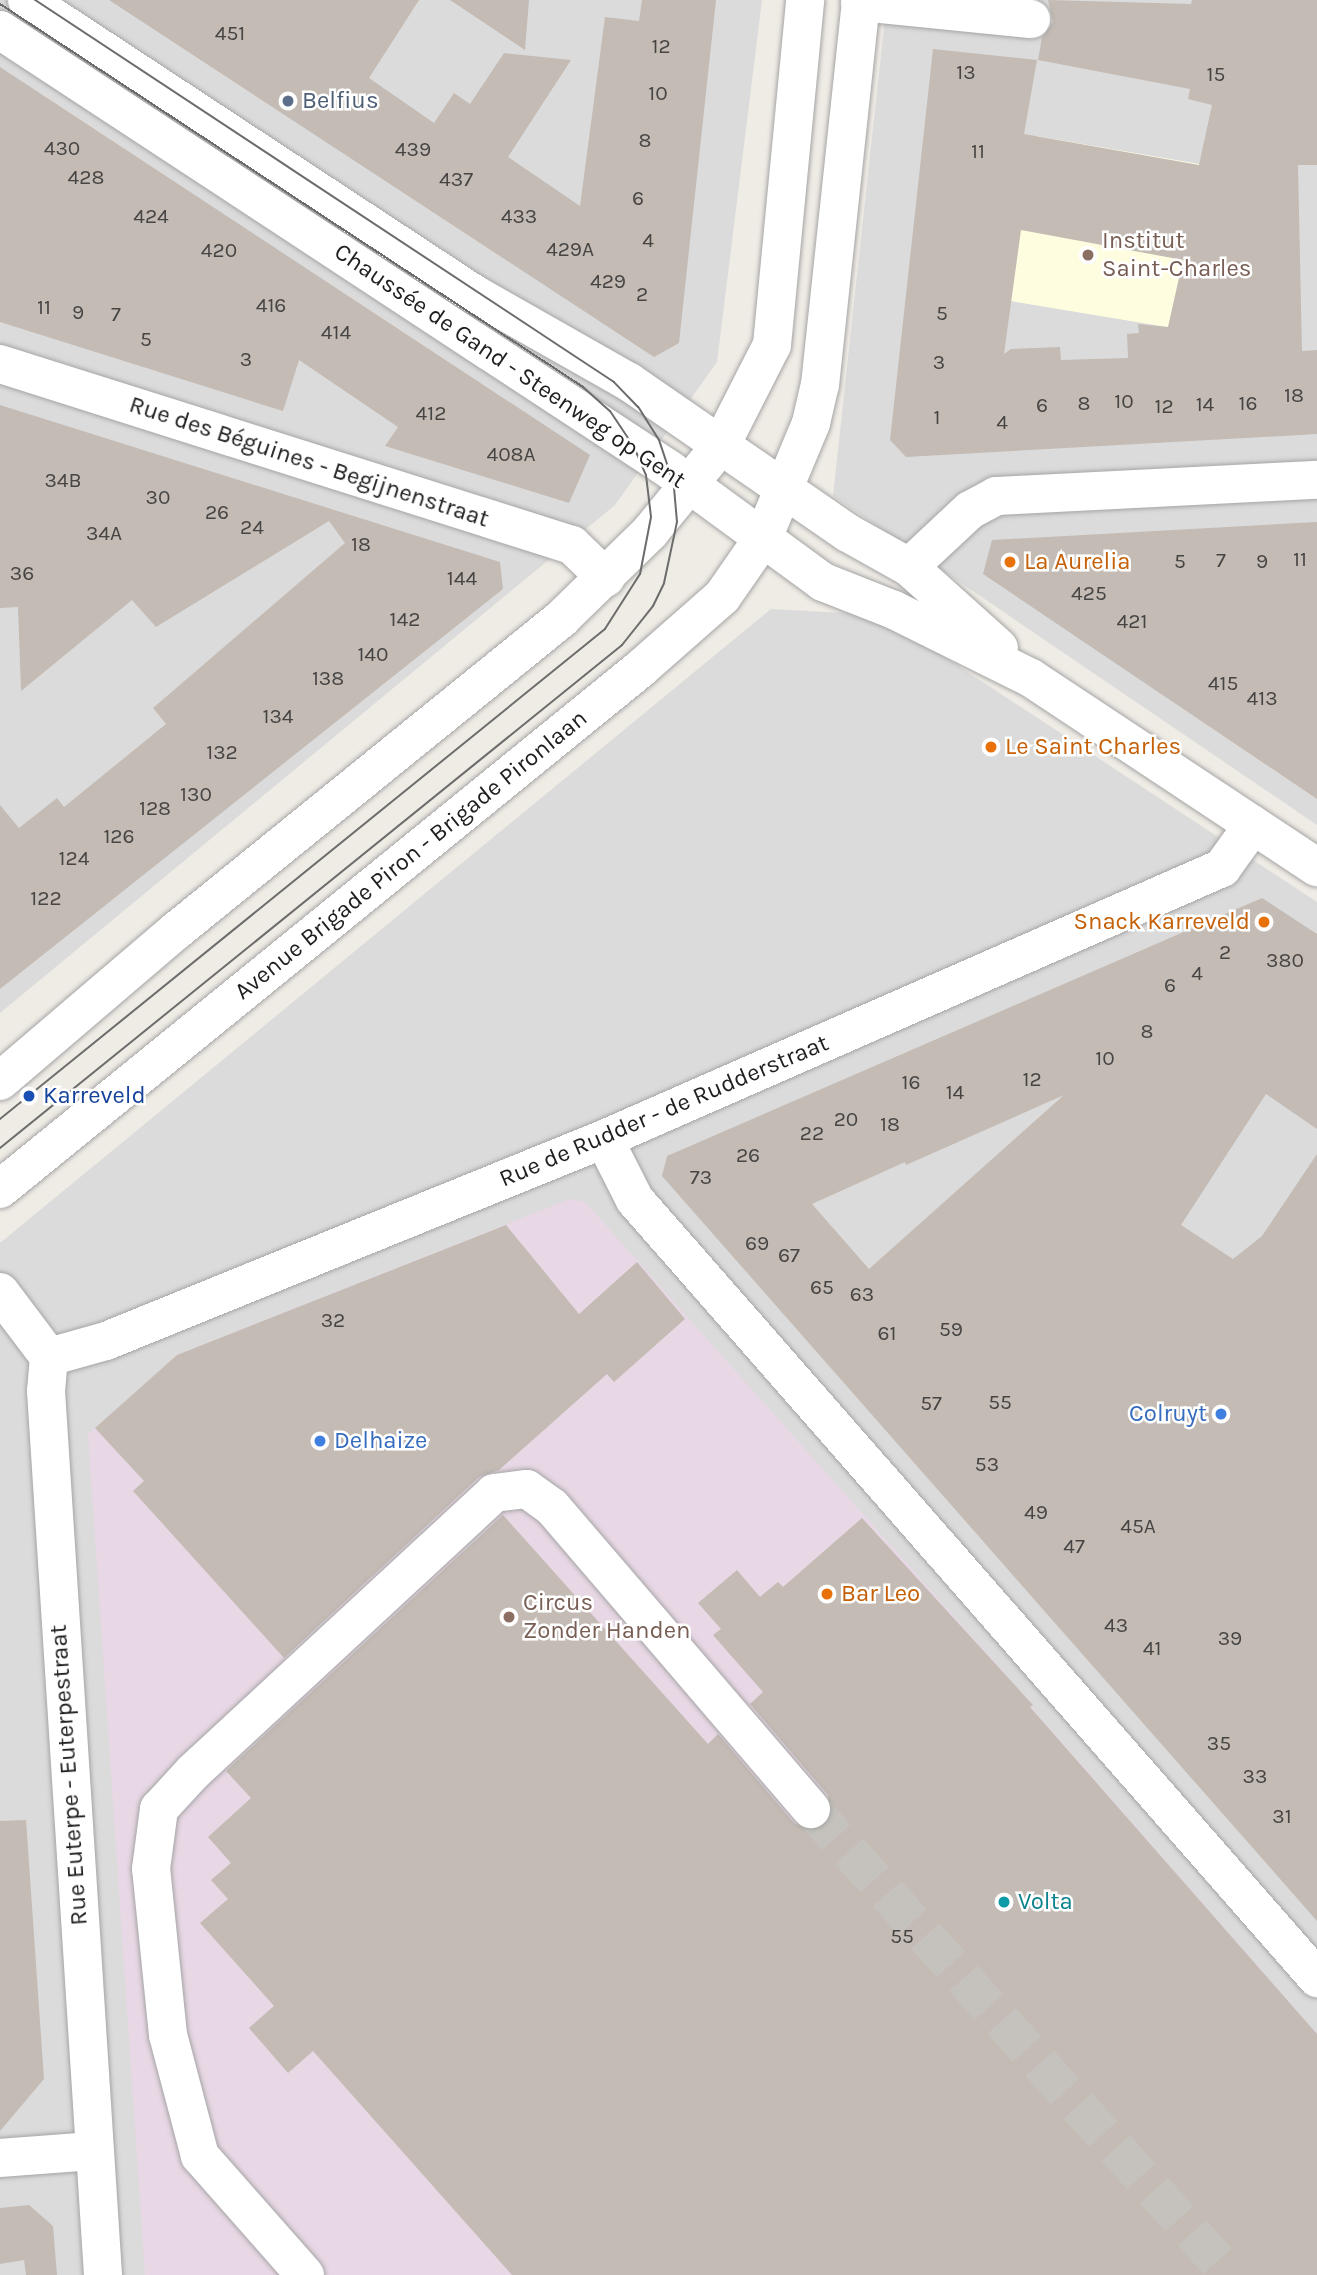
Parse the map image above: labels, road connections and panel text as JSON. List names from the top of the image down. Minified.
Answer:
{"streets":{"street":["Chaussée de Gand - Steenweg op Gent","Rue des Béguines - Begijnenstraat","Avenue Brigade Piron - Brigade Pironlaan","Rue de Rudder - de Rudderstraat","Rue Euterpe - Euterpestraat"]},"crossings":[["Chaussée de Gand - Steenweg op Gent","Avenue Brigade Piron - Brigade Pironlaan"],["Chaussée de Gand - Steenweg op Gent","Rue de Rudder - de Rudderstraat"],["Rue de Rudder - de Rudderstraat","Rue Euterpe - Euterpestraat"]],"places":["Belfius","Institut Saint-Charles","La Aurelia","Le Saint Charles","Snack Karreveld","Karreveld","Colruyt","Delhaize","Bar Leo","Circus Zonder Handen","Volta"],"house_numbers":["451","12","13","15","10","8","430","439","11","428","437","6","424","433","4","429A","420","429","2","416","11","9","5","7","414","5","3","3","18","10","8","16","14","6","12","412","1","4","408A","34B","30","26","24","34A","18","11","7","5","9","36","144","425","142","421","140","138","415","413","134","132","130","128","126","124","122","2","380","4","6","8","10","12","16","14","20","18","22","26","73","69","67","65","63","32","59","61","55","57","53","49","45A","47","43","39","41","35","33","31","55"]}
